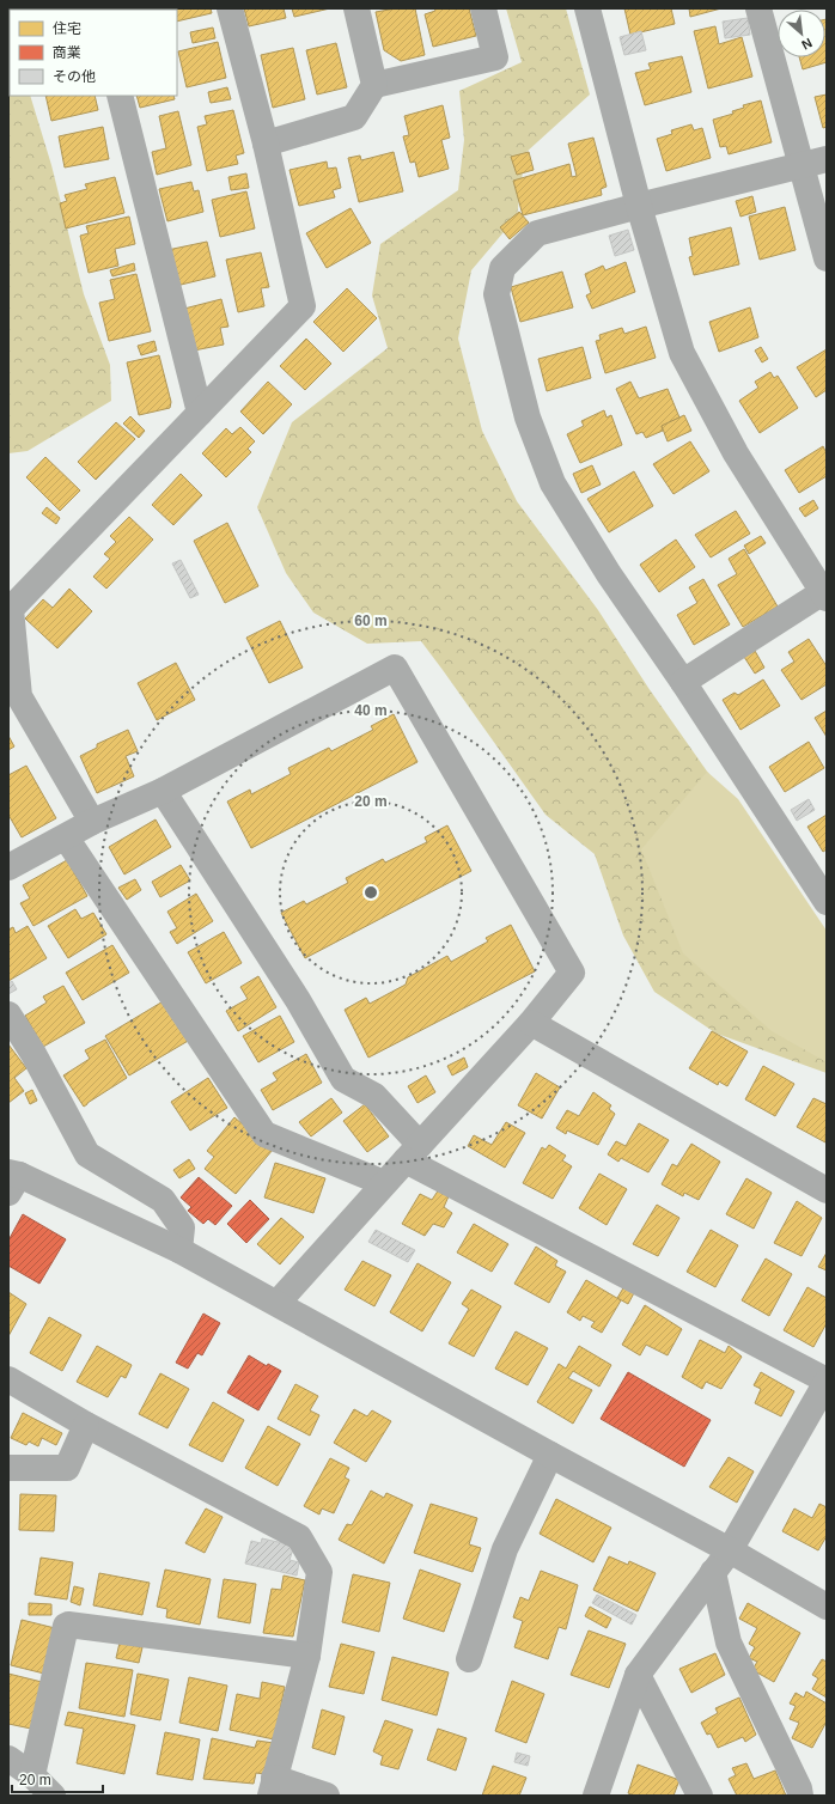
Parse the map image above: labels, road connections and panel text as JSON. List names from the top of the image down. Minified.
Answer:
{"legend":["住宅","商業","その他"],"scale_bar":"20 m","north":"bottom right","rings":["60 m","40 m","20 m"]}
